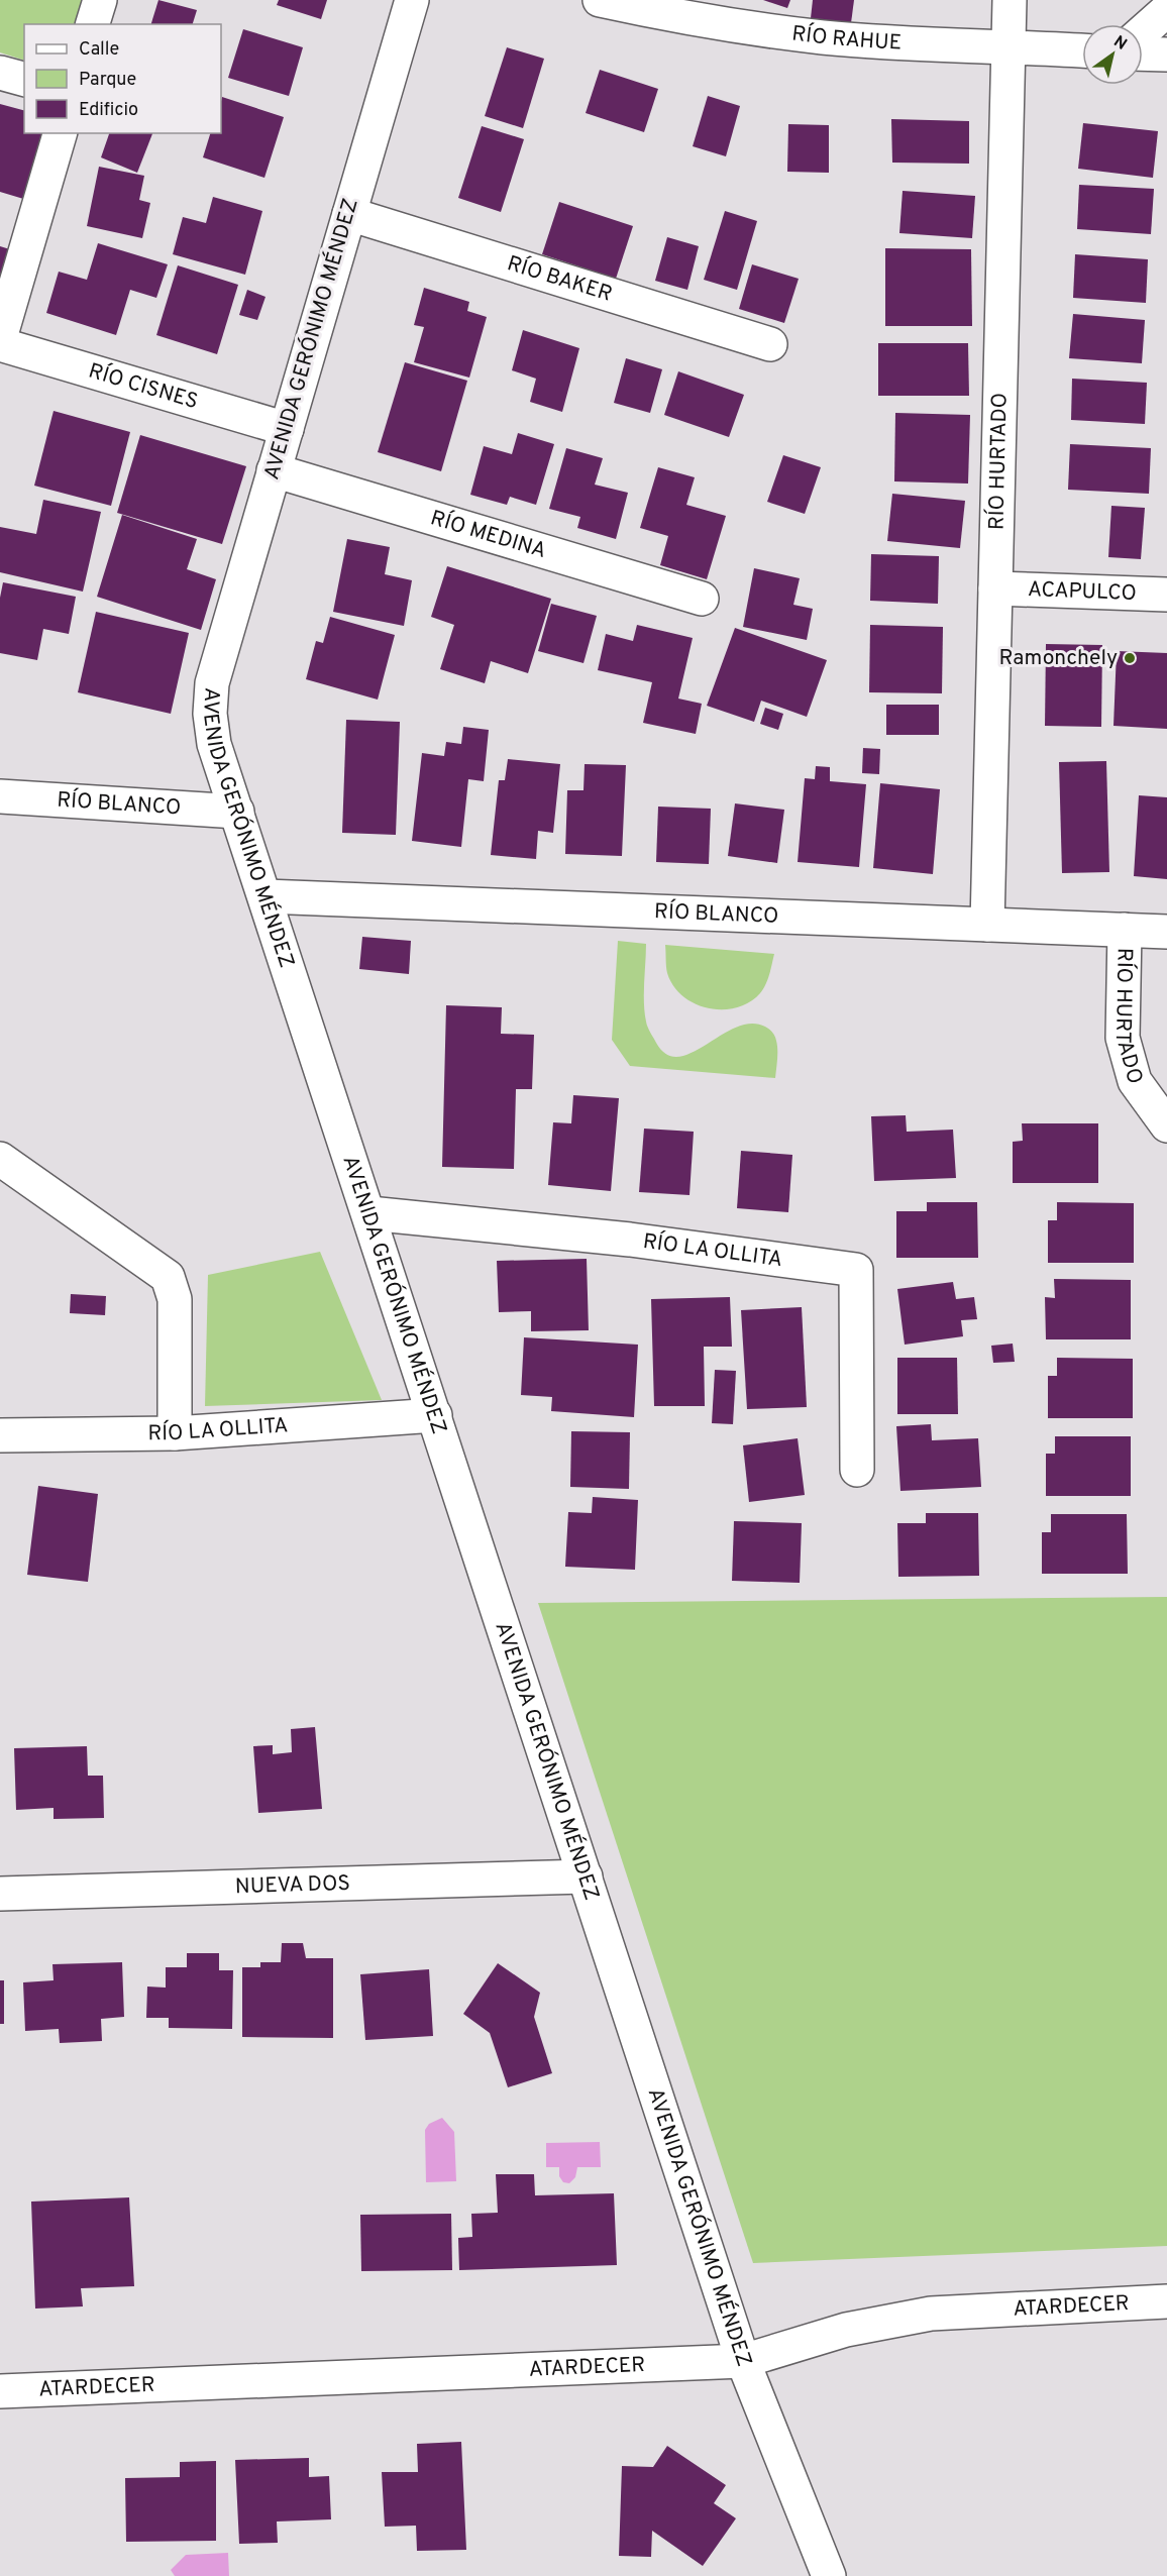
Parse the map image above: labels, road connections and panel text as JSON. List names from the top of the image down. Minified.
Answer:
{"streets":{"street":["RÍO RAHUE","RÍO BAKER","AVENIDA GERÓNIMO MÉNDEZ","RÍO CISNES","RÍO HURTADO","RÍO MEDINA","ACAPULCO","RÍO BLANCO","RÍO LA OLLITA","NUEVA DOS","ATARDECER"]},"crossings":[["RÍO RAHUE","RÍO HURTADO"],["RÍO BAKER","AVENIDA GERÓNIMO MÉNDEZ"],["AVENIDA GERÓNIMO MÉNDEZ","RÍO CISNES"],["AVENIDA GERÓNIMO MÉNDEZ","RÍO MEDINA"],["AVENIDA GERÓNIMO MÉNDEZ","RÍO BLANCO"],["AVENIDA GERÓNIMO MÉNDEZ","RÍO LA OLLITA"],["AVENIDA GERÓNIMO MÉNDEZ","NUEVA DOS"],["AVENIDA GERÓNIMO MÉNDEZ","ATARDECER"],["RÍO HURTADO","ACAPULCO"],["RÍO HURTADO","RÍO BLANCO"]],"places":["Ramonchely"],"legend":["Calle","Parque","Edificio"],"north":"top right"}
